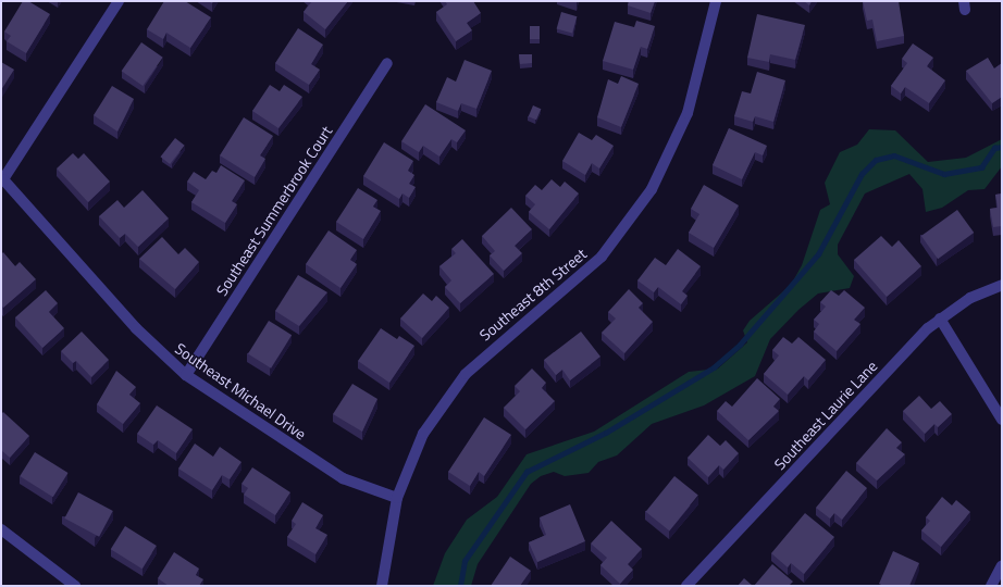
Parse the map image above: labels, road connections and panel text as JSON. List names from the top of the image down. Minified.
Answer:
{"streets":{"street":["Southeast Summerbrook Court","Southeast 8th Street","Southeast Michael Drive","Southeast Laurie Lane"]},"crossings":[["Southeast Summerbrook Court","Southeast Michael Drive"],["Southeast 8th Street","Southeast Michael Drive"]]}
